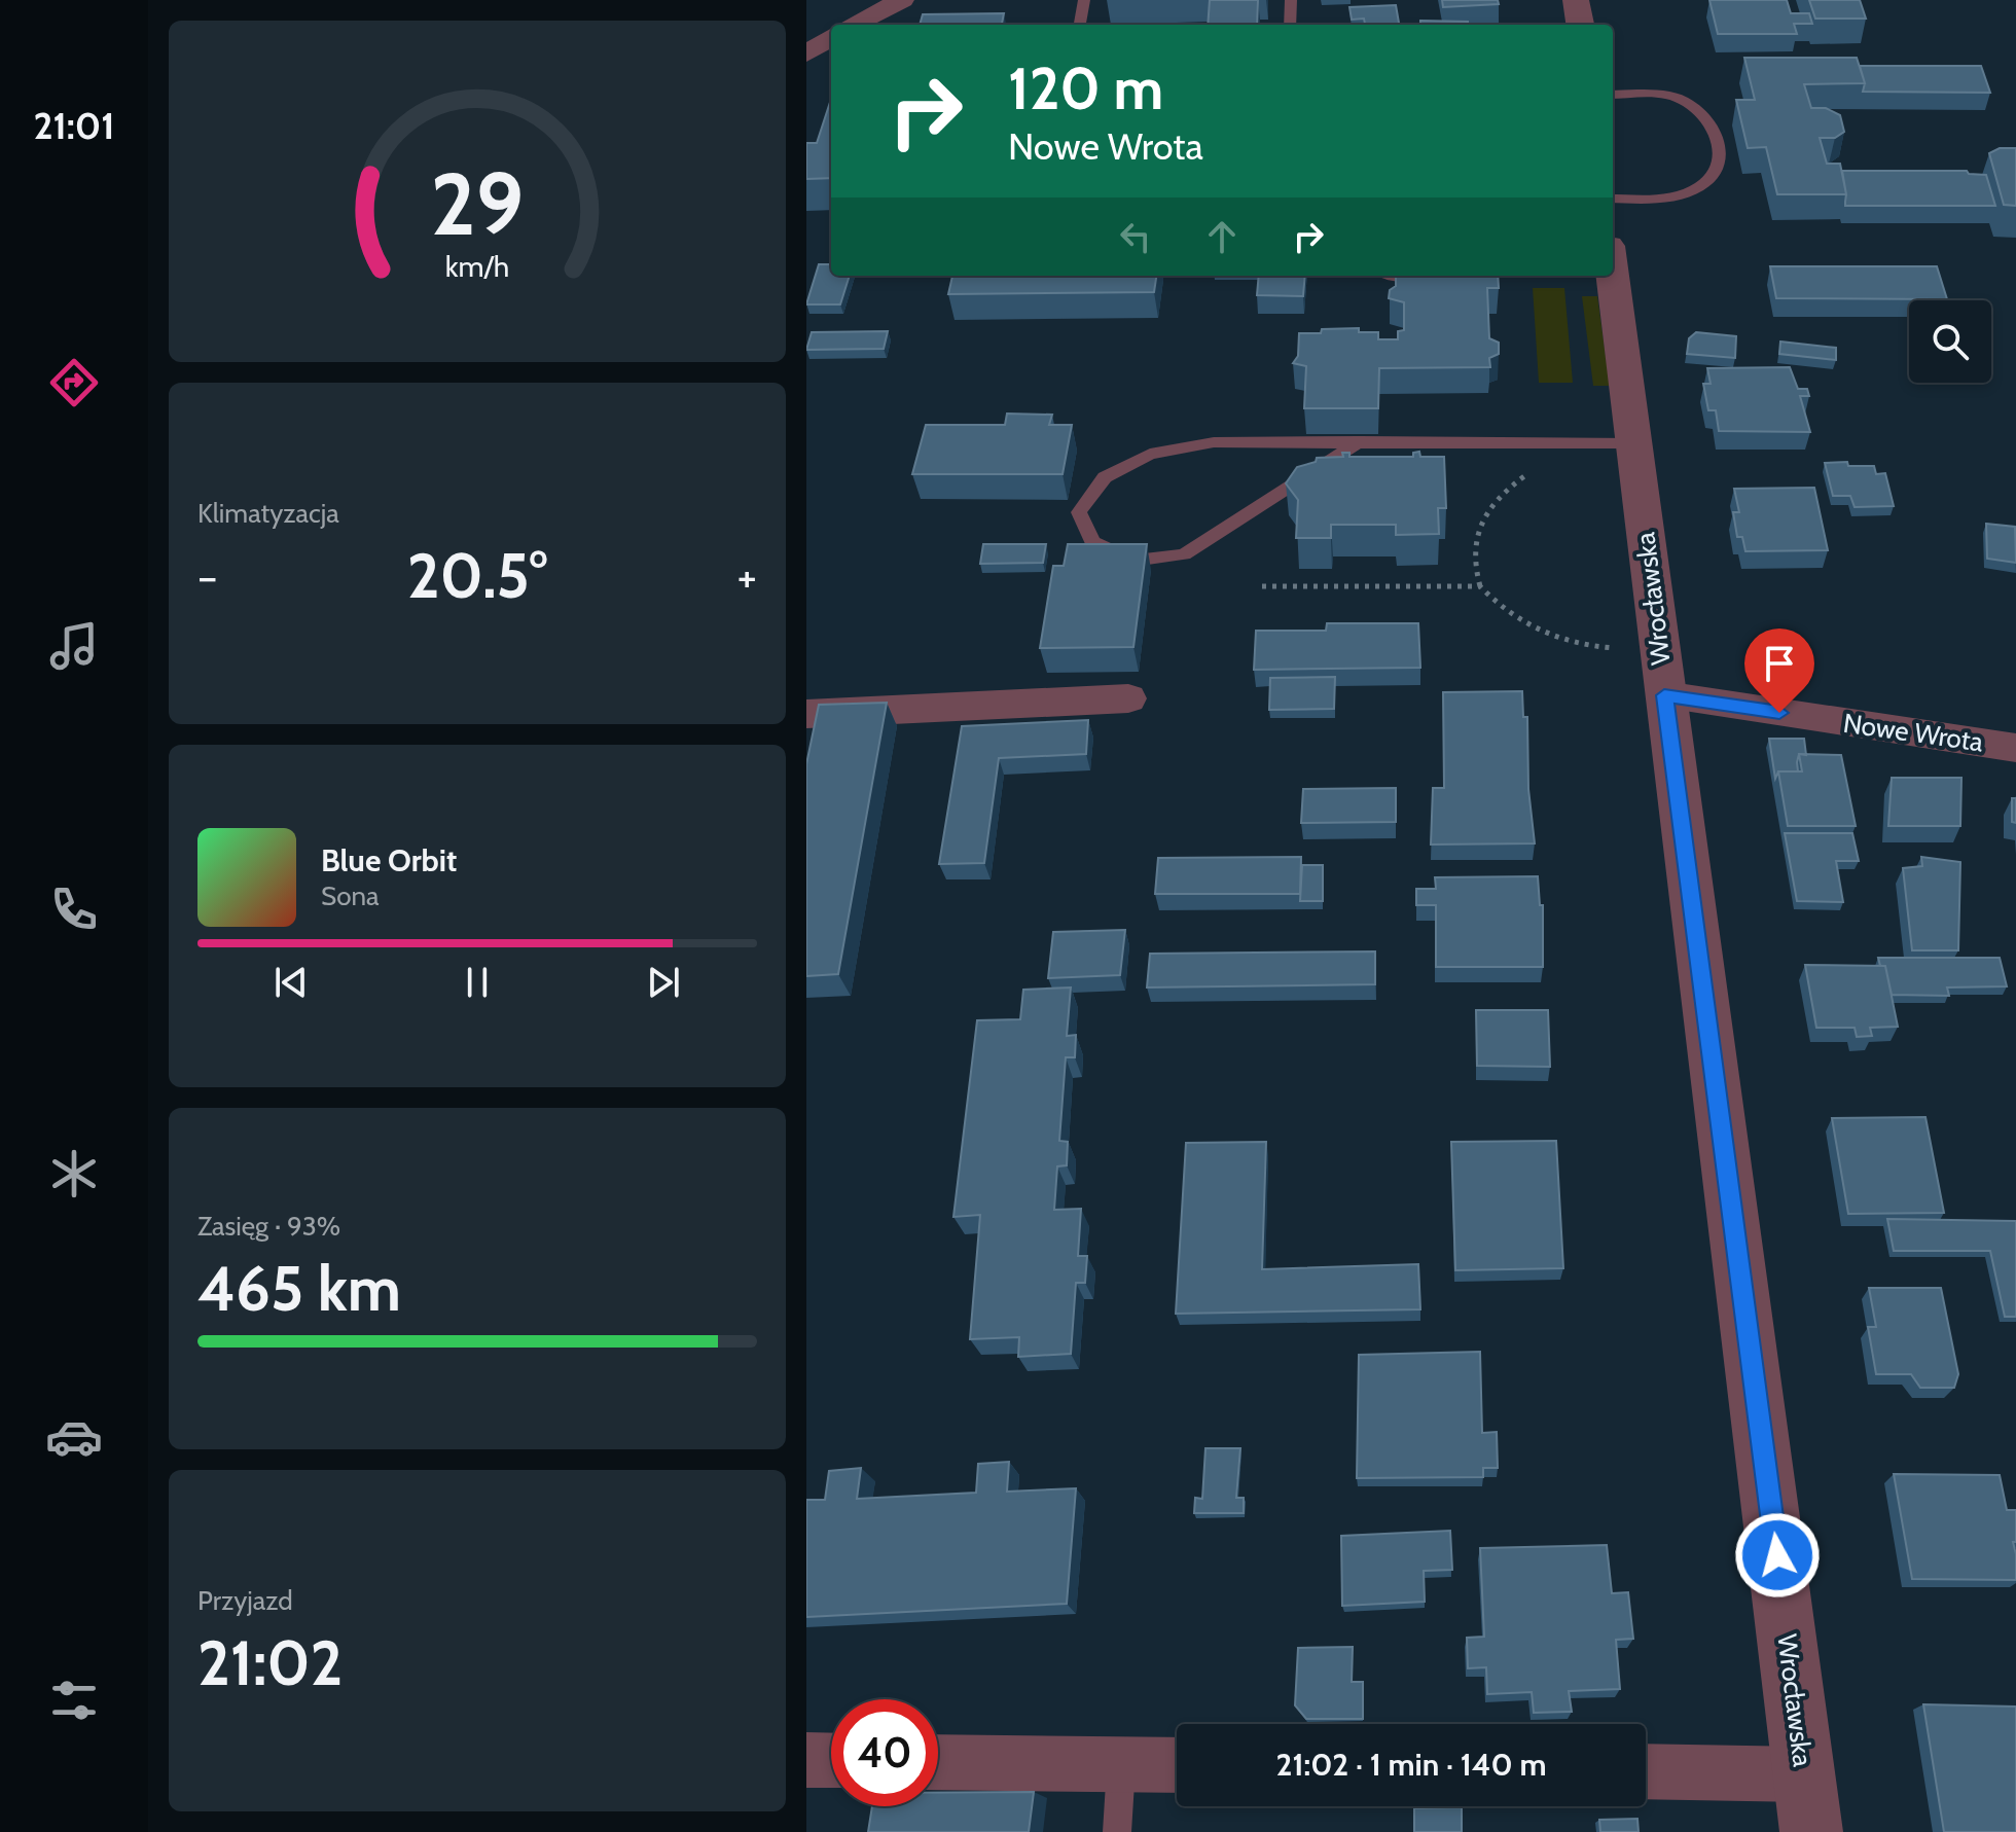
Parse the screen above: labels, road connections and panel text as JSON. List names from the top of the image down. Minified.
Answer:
{"streets":{"street":["Wrocławska","Nowe Wrota"]},"crossings":[["Wrocławska","Nowe Wrota"]],"page":{"tabs":"21:01","turn":["120 m","Nowe Wrota"],"tile":["Klimatyzacja",["Zasięg · 93%","465 km"],["Przyjazd","21:02"]],"heat":["−","20.5°","+"],"song":["Blue Orbit","Sona"],"limit":"40","trip":"21:02 · 1 min · 140 m","gauge":["29","km/h"]}}
